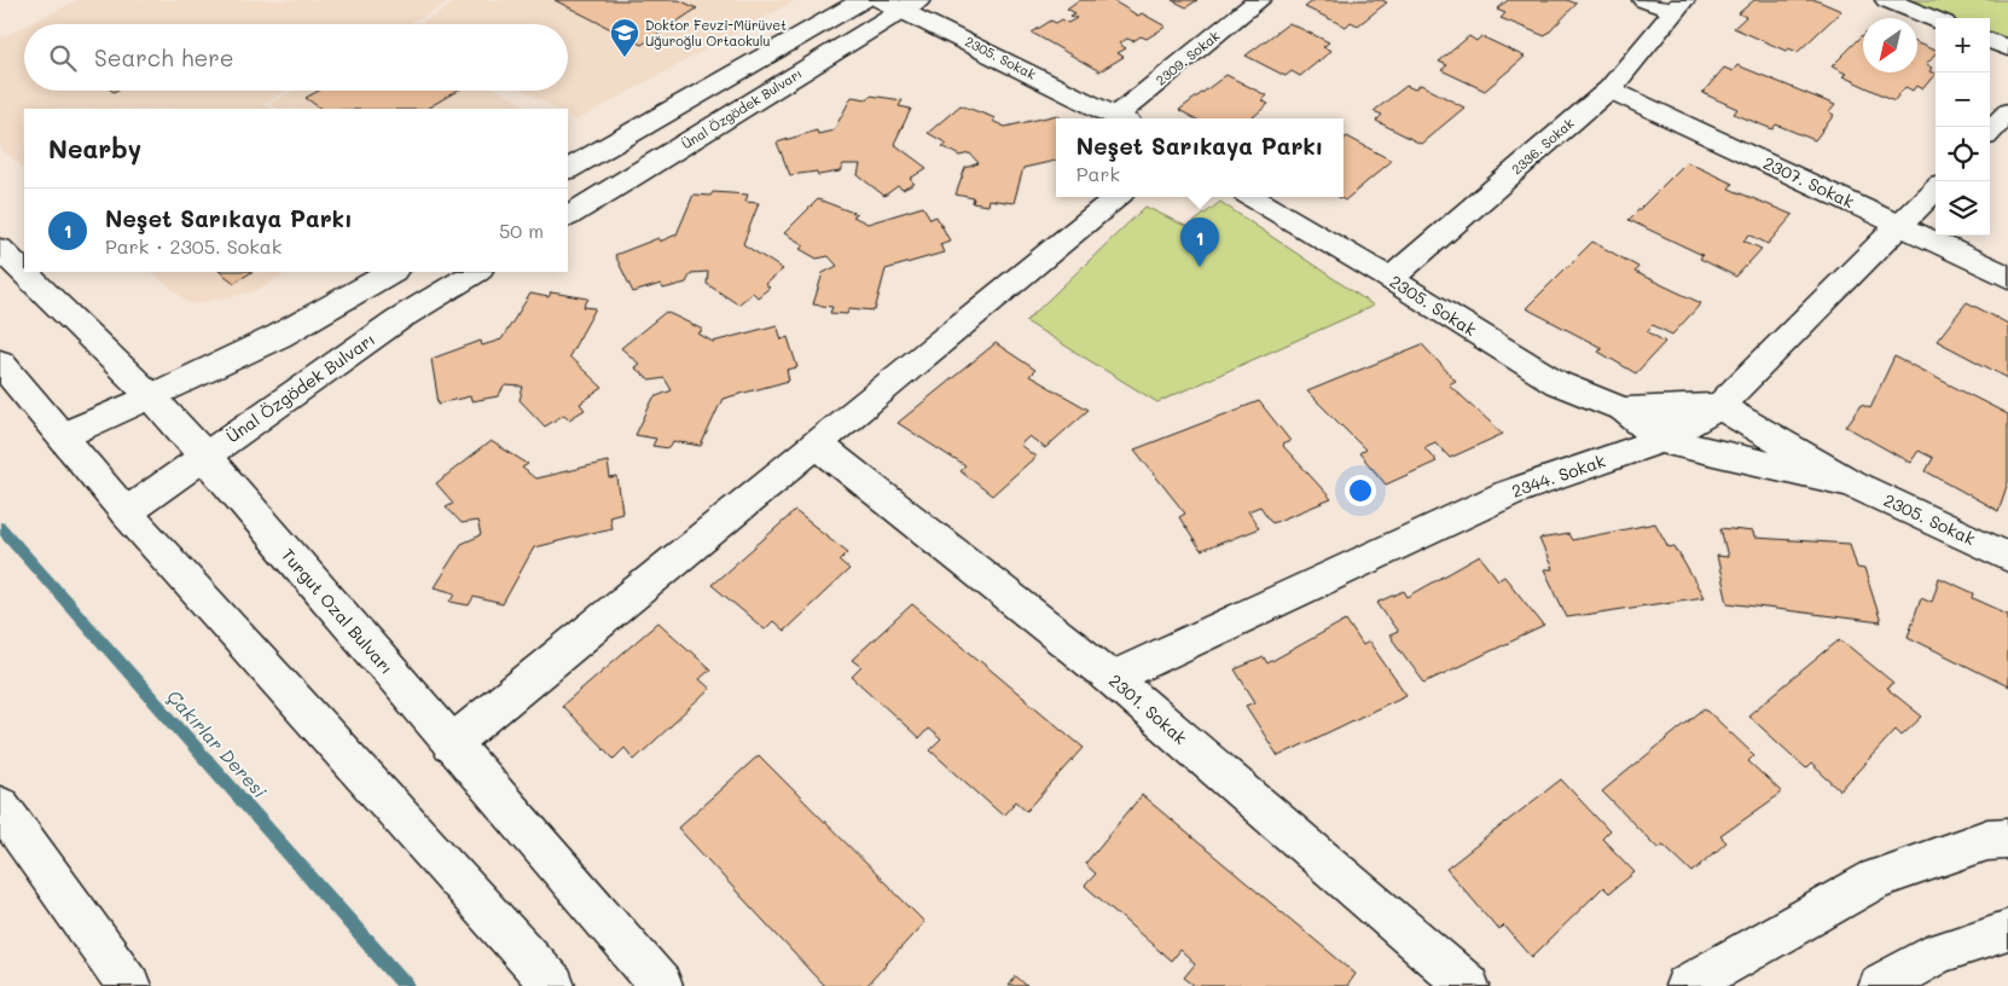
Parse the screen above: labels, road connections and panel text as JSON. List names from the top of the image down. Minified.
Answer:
{"streets":{"street":["2305. Sokak","2309. Sokak","Ünal Özgödek Bulvarı","2336. Sokak","2307. Sokak","2344. Sokak","Turgut Ozal Bulvarı","2301. Sokak"]},"crossings":[["2305. Sokak","Ünal Özgödek Bulvarı"],["2305. Sokak","2336. Sokak"],["2305. Sokak","2344. Sokak"],["Ünal Özgödek Bulvarı","Turgut Ozal Bulvarı"],["2336. Sokak","2307. Sokak"],["2307. Sokak","2344. Sokak"],["2344. Sokak","2301. Sokak"]],"water":["Çakırlar Deresi"],"places":{"school or university":["Doktor Fevzi-Mürüvet Uğuroğlu Ortaokulu"]},"north":"bottom left","page":{"map_buttons":["+","−"],"search":"Search here","heading":"Nearby","popup":["Neşet Sarıkaya Parkı","Park"],"list":[{"mark":"1","name":"Neşet Sarıkaya Parkı","note":"Park · 2305. Sokak","value":"50 m"}],"pins":"1"}}
